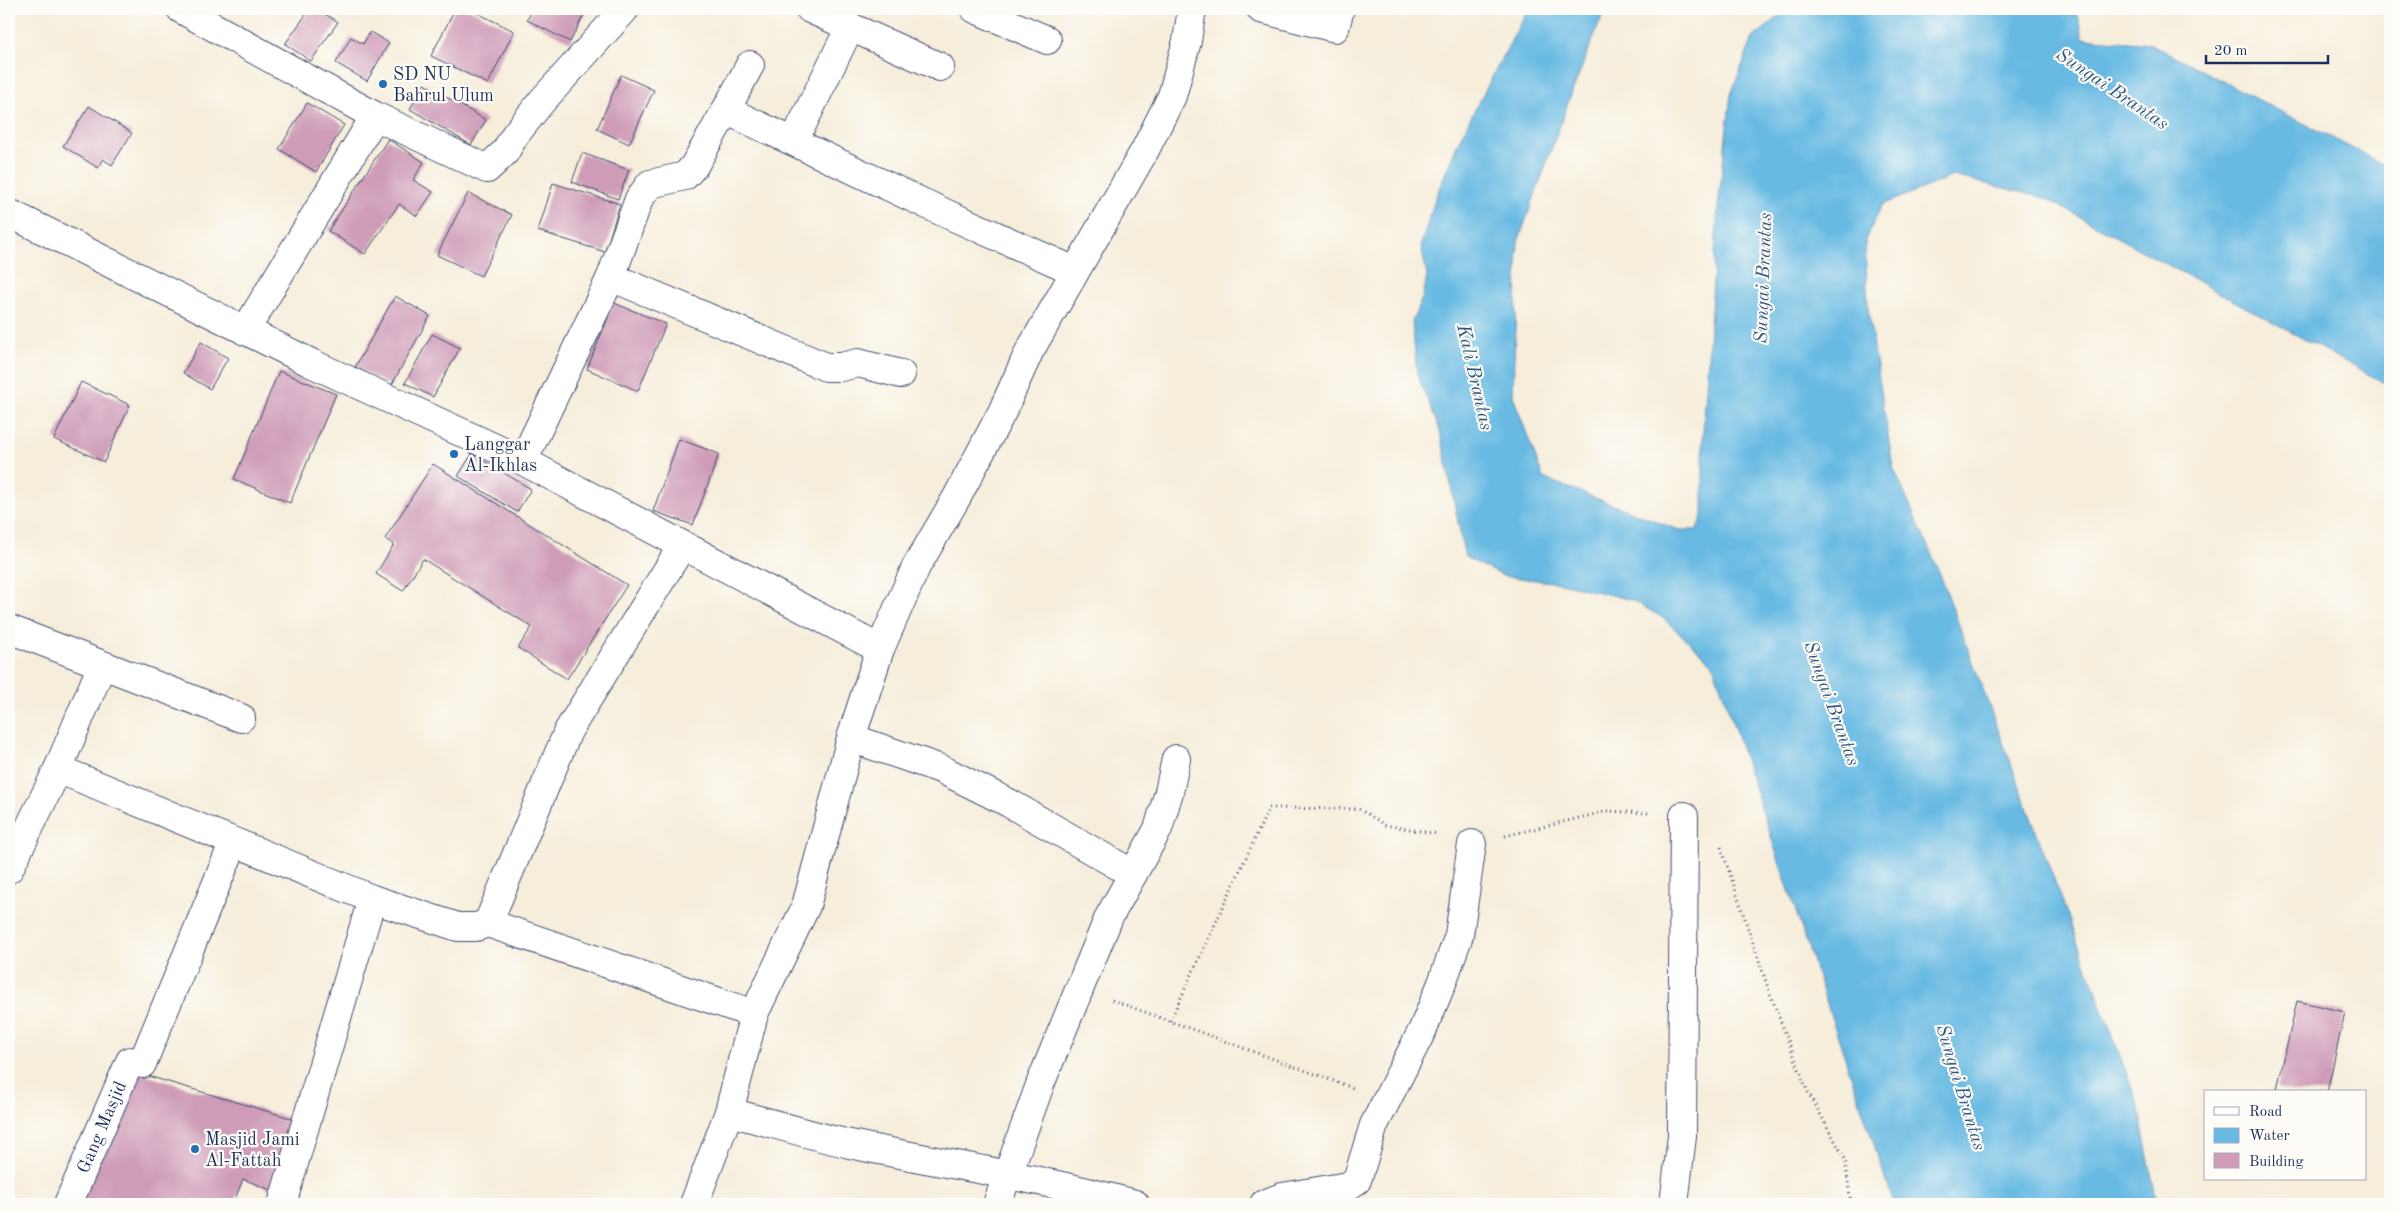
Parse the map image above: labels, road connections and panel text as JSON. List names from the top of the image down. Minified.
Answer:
{"streets":{"street":["Gang Masjid"]},"water":["Sungai Brantas","Kali Brantas"],"places":["SD NU Bahrul Ulum","Langgar Al-Ikhlas","Masjid Jami Al-Fattah"],"legend":["Road","Water","Building"],"scale_bar":"20 m"}
